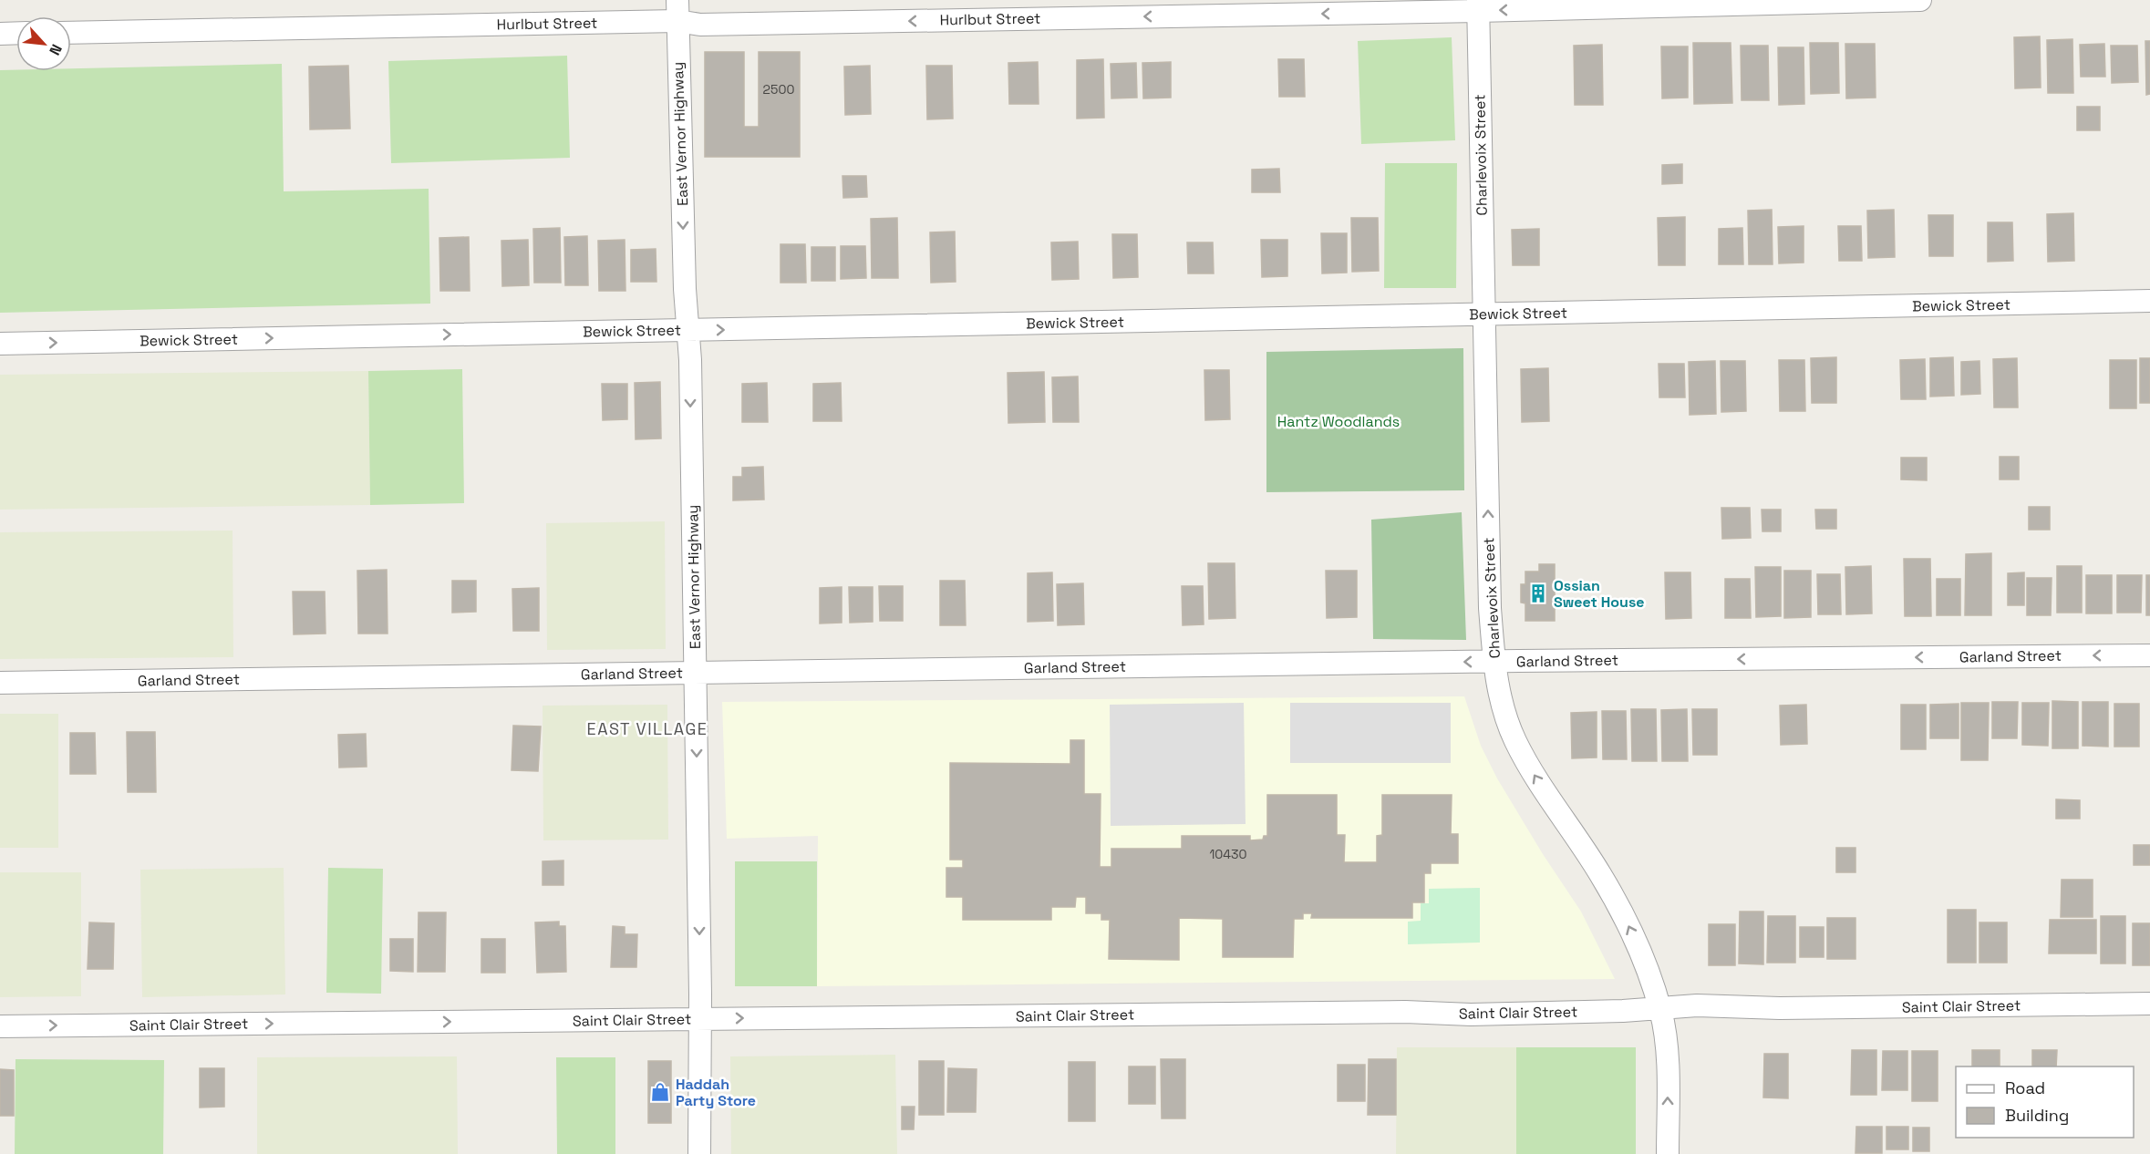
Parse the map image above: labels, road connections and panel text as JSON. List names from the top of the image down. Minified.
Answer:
{"streets":{"street":["Hurlbut Street","East Vernor Highway","Charlevoix Street","Bewick Street","Garland Street","Saint Clair Street"]},"crossings":[["Hurlbut Street","East Vernor Highway"],["Hurlbut Street","Charlevoix Street"],["East Vernor Highway","Bewick Street"],["East Vernor Highway","Garland Street"],["East Vernor Highway","Saint Clair Street"],["Charlevoix Street","Bewick Street"],["Charlevoix Street","Garland Street"],["Charlevoix Street","Saint Clair Street"]],"one_way":["Hurlbut Street","East Vernor Highway","Charlevoix Street","Bewick Street","Garland Street","Saint Clair Street"],"districts":["EAST VILLAGE"],"parks":["Hantz Woodlands"],"places":{"building":["Ossian Sweet House"],"shop":["Haddah Party Store"]},"house_numbers":["2500","10430"],"legend":["Road","Building"],"north":"bottom right"}
